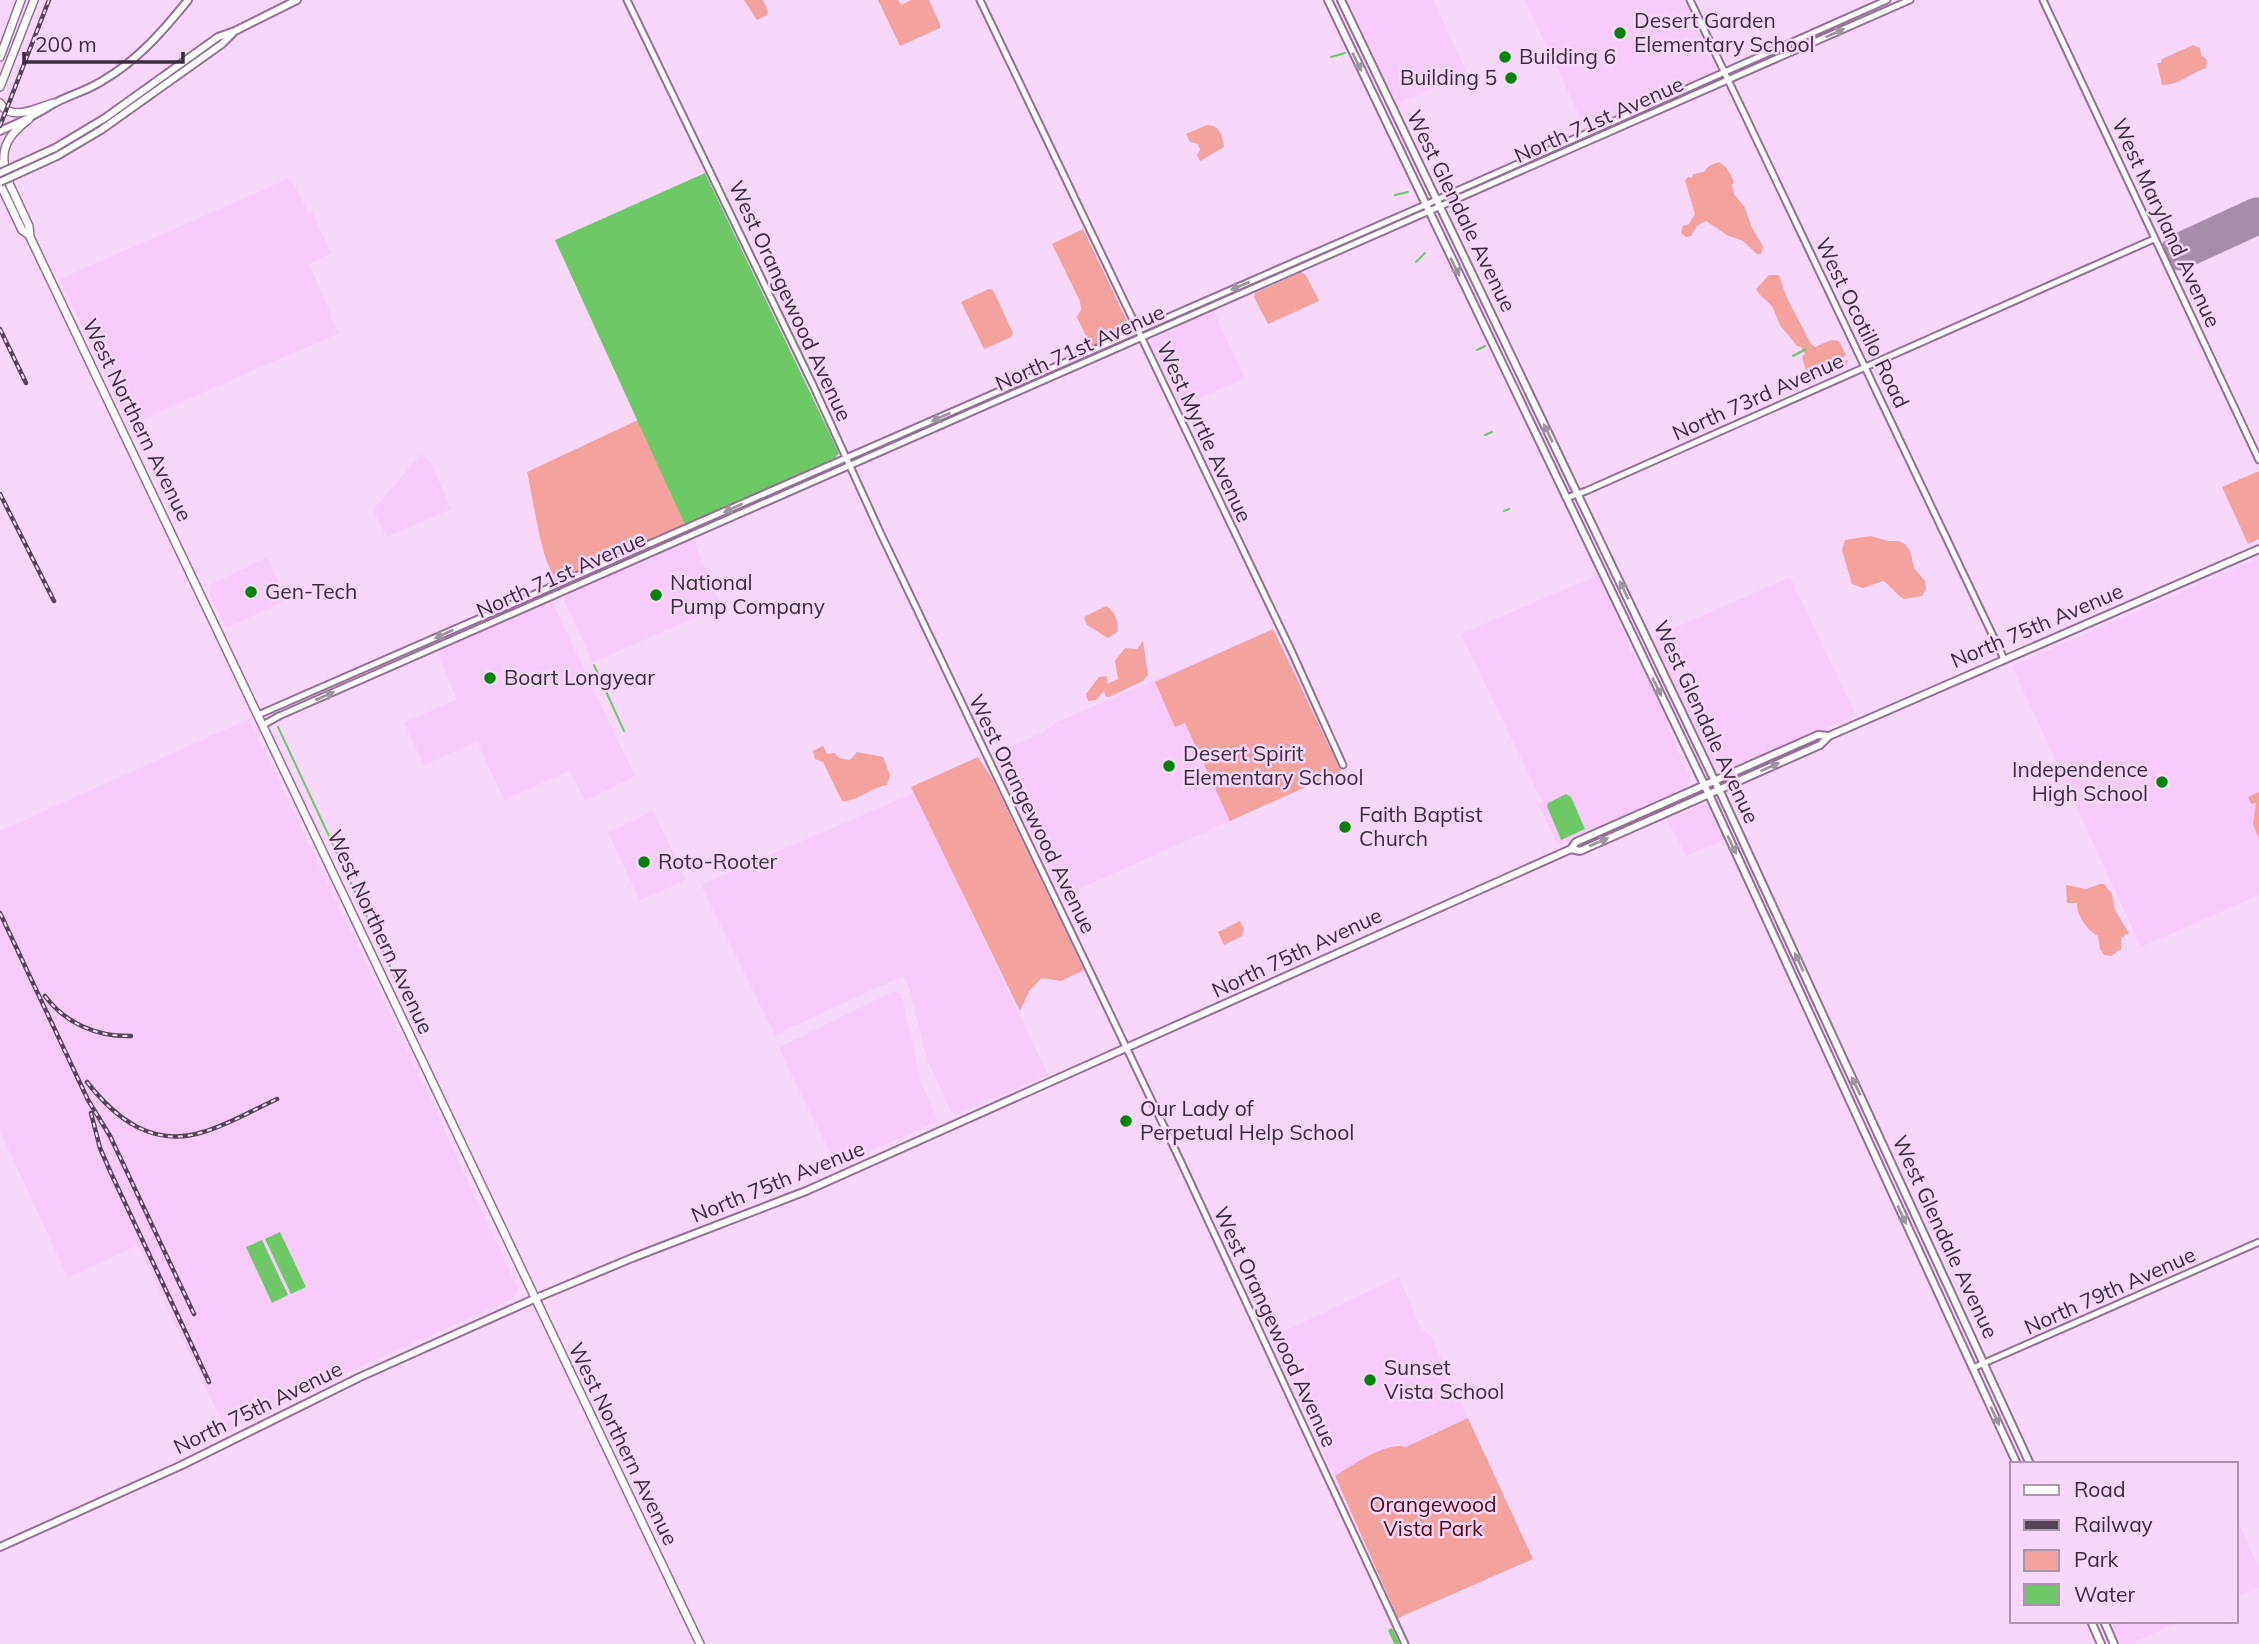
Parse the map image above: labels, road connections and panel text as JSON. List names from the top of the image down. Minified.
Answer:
{"streets":{"main road":["West Glendale Avenue","West Northern Avenue","North 75th Avenue"],"street":["North 71st Avenue","West Maryland Avenue","West Orangewood Avenue","West Ocotillo Road","North 73rd Avenue","West Myrtle Avenue","North 79th Avenue"]},"crossings":[["North 71st Avenue","West Glendale Avenue"],["North 71st Avenue","West Orangewood Avenue"],["North 71st Avenue","West Ocotillo Road"],["North 71st Avenue","West Northern Avenue"],["North 71st Avenue","West Myrtle Avenue"],["West Glendale Avenue","North 73rd Avenue"],["West Glendale Avenue","North 75th Avenue"],["West Glendale Avenue","North 79th Avenue"],["West Maryland Avenue","North 73rd Avenue"],["West Orangewood Avenue","North 75th Avenue"],["West Ocotillo Road","North 73rd Avenue"],["West Ocotillo Road","North 75th Avenue"],["West Northern Avenue","North 75th Avenue"]],"parks":["Orangewood Vista Park"],"places":["Desert Garden Elementary School","Building 6","Building 5","Gen-Tech","National Pump Company","Boart Longyear","Desert Spirit Elementary School","Independence High School","Faith Baptist Church","Roto-Rooter","Our Lady of Perpetual Help School","Sunset Vista School"],"legend":["Road","Railway","Park","Water"],"scale_bar":"200 m"}
